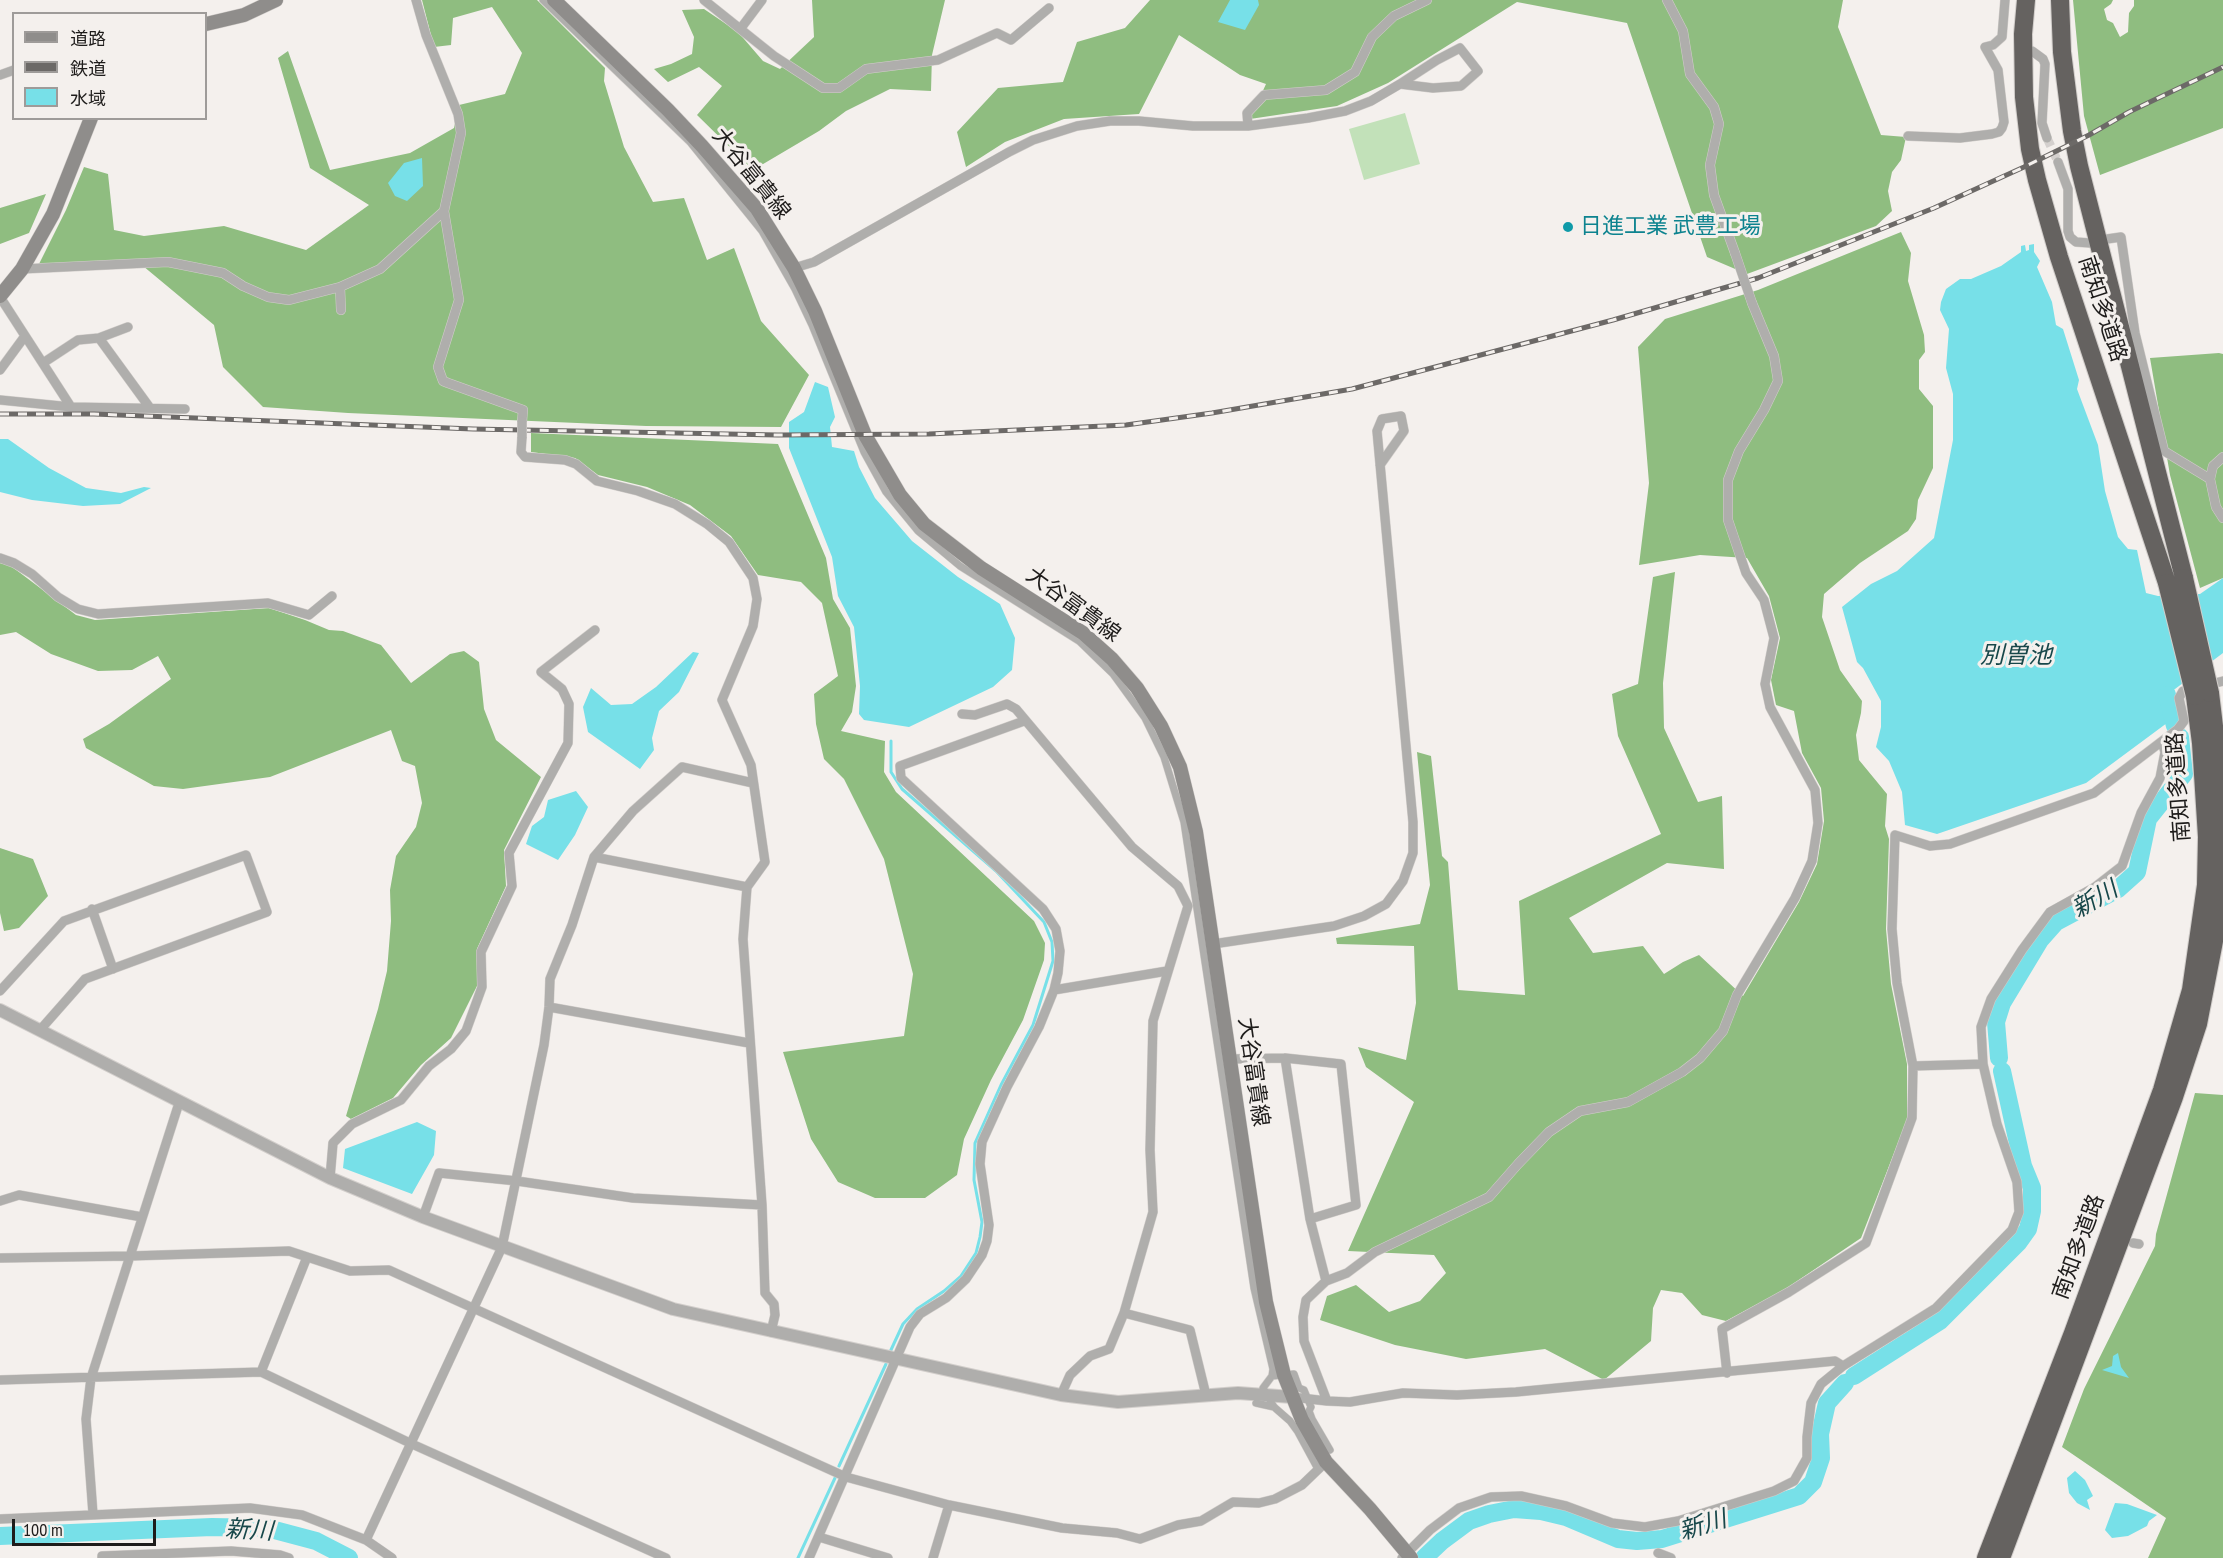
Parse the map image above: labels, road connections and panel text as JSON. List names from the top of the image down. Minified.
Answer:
{"streets":{"highway":["南知多道路"],"main road":["大谷富貴線"]},"water":["別曽池","新川"],"places":["日進工業 武豊工場"],"legend":["道路","鉄道","水域"],"scale_bar":"100 m"}
